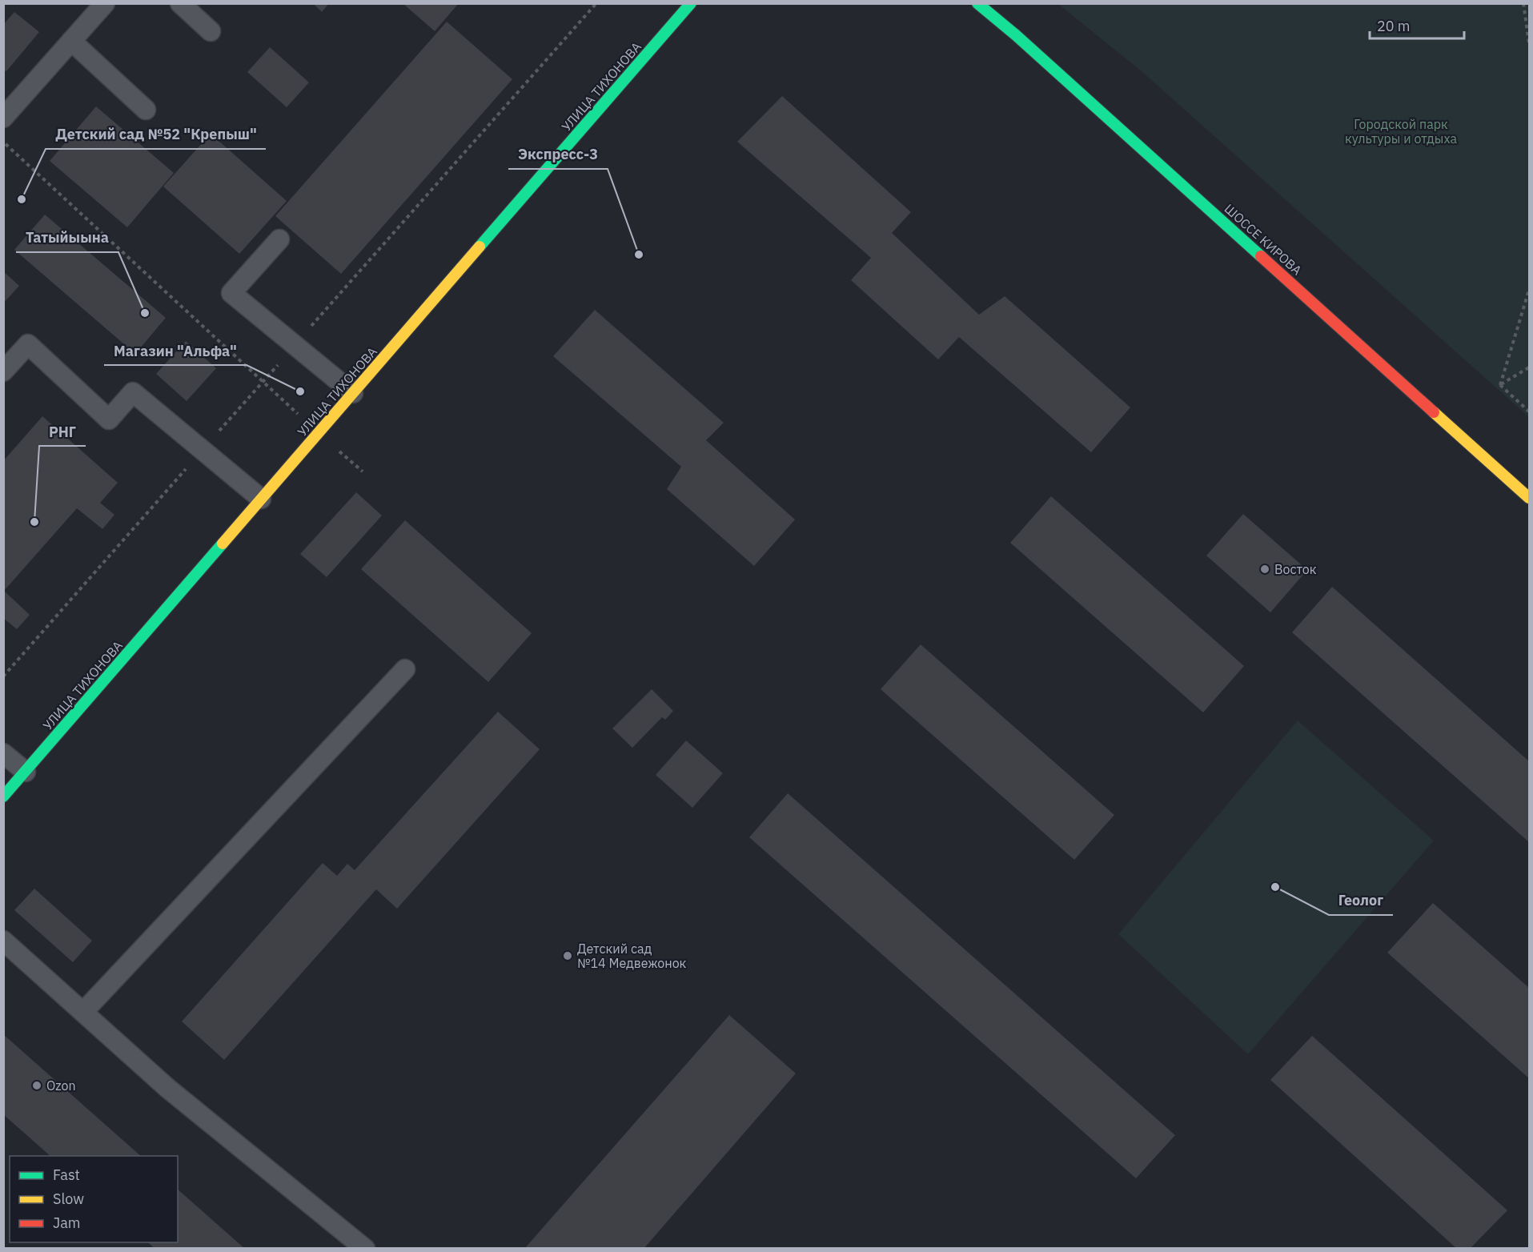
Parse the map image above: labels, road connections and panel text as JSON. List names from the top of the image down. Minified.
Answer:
{"streets":{"main road":["УЛИЦА ТИХОНОВА","ШОССЕ КИРОВА"]},"parks":["Городской парк культуры и отдыха"],"places":["Детский сад №52 \"Крепыш\"","Экспресс-3","Татыйыына","Магазин \"Альфа\"","РНГ","Восток","Геолог","Детский сад №14 Медвежонок","Ozon"],"legend":["Fast","Slow","Jam"],"scale_bar":"20 m"}
